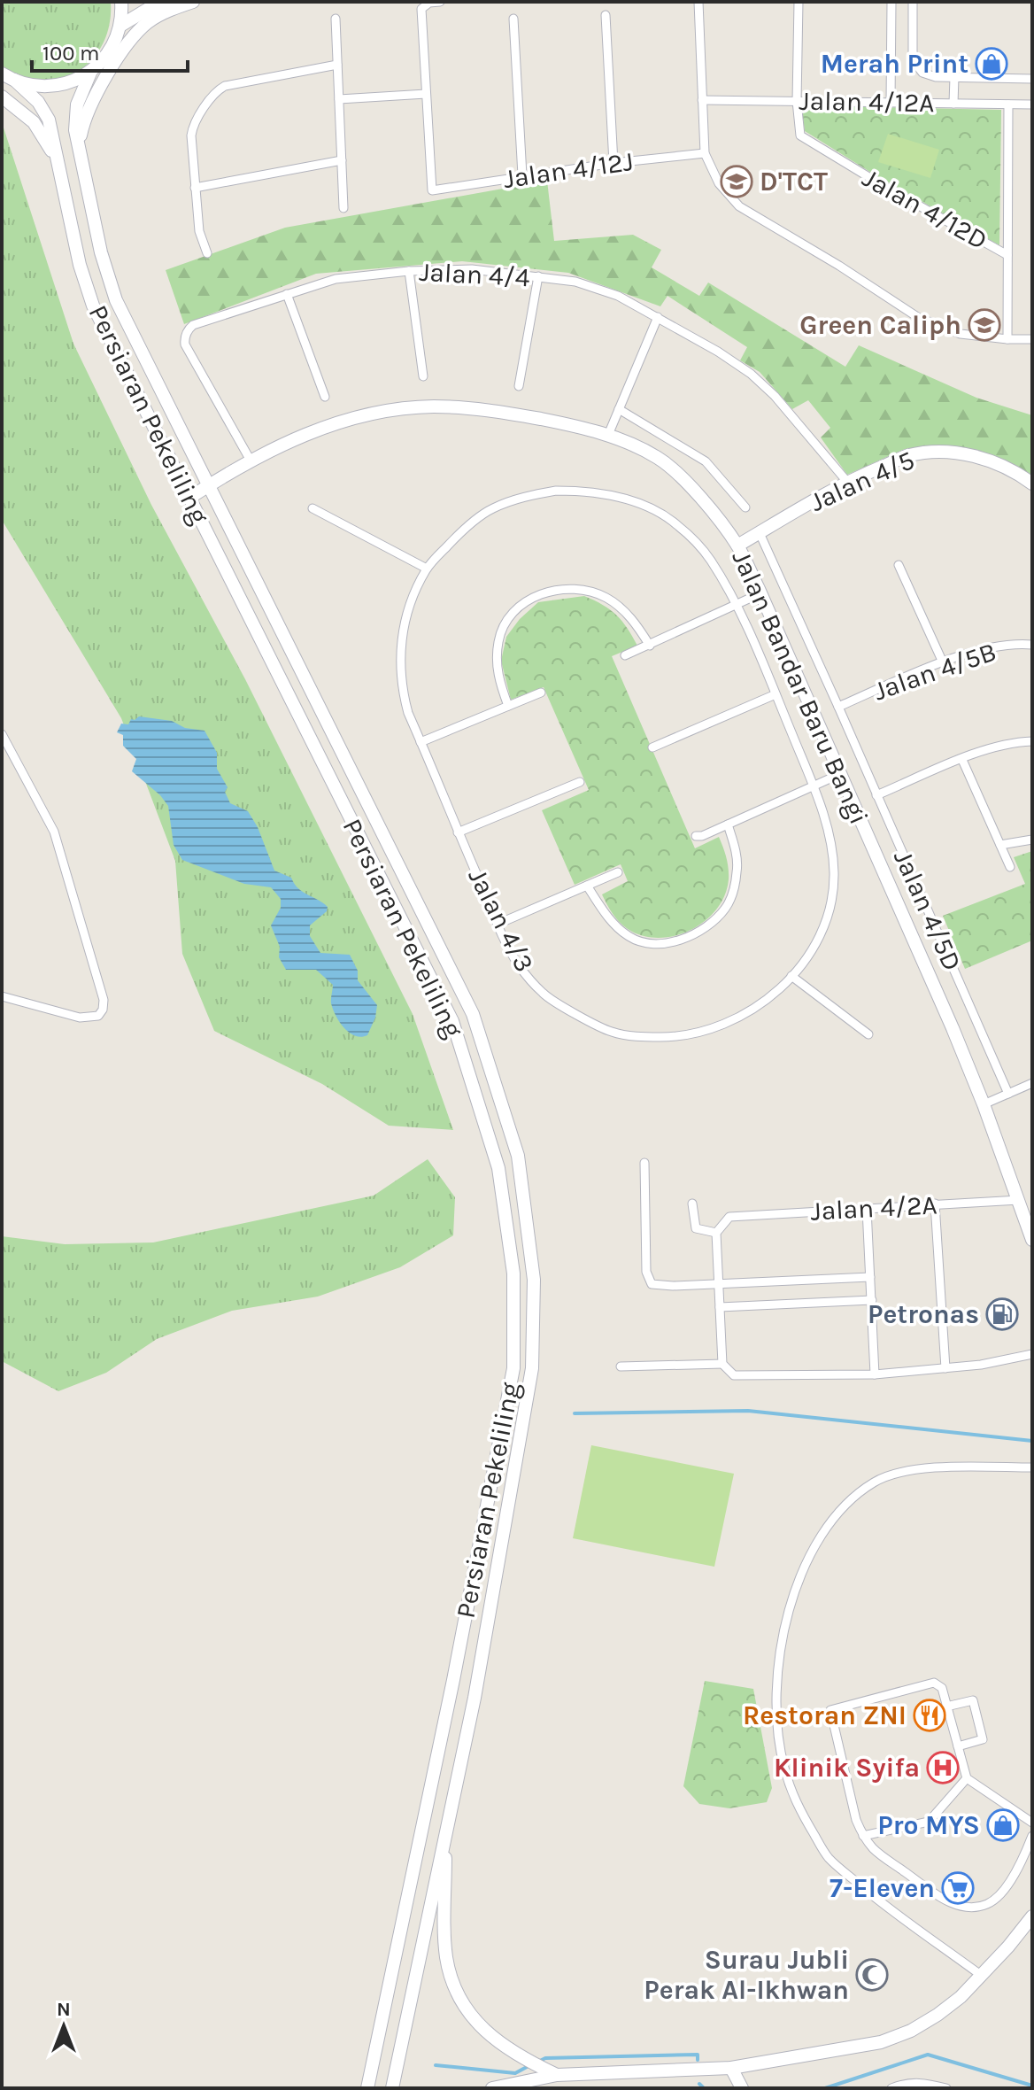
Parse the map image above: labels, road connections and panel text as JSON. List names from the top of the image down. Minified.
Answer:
{"streets":{"main road":["Persiaran Pekeliling","Jalan 4/5","Jalan Bandar Baru Bangi"],"street":["Jalan 4/12A","Jalan 4/12J","Jalan 4/12D","Jalan 4/4","Jalan 4/5B","Jalan 4/5D","Jalan 4/3","Jalan 4/2A"]},"crossings":[["Jalan 4/12A","Jalan 4/12D"],["Jalan 4/4","Jalan 4/5"],["Jalan 4/4","Jalan Bandar Baru Bangi"],["Persiaran Pekeliling","Jalan Bandar Baru Bangi"],["Jalan 4/5","Jalan Bandar Baru Bangi"],["Jalan 4/5","Jalan 4/5D"],["Jalan 4/5B","Jalan 4/5D"],["Jalan Bandar Baru Bangi","Jalan 4/2A"]],"places":{"shop":["Merah Print","Pro MYS"],"school or university":["D'TCT","Green Caliph"],"fuel station":["Petronas"],"restaurant":["Restoran ZNI"],"hospital":["Klinik Syifa"],"supermarket":["7-Eleven"],"mosque":["Surau Jubli Perak Al-Ikhwan"]},"scale_bar":"100 m","north":"top"}
